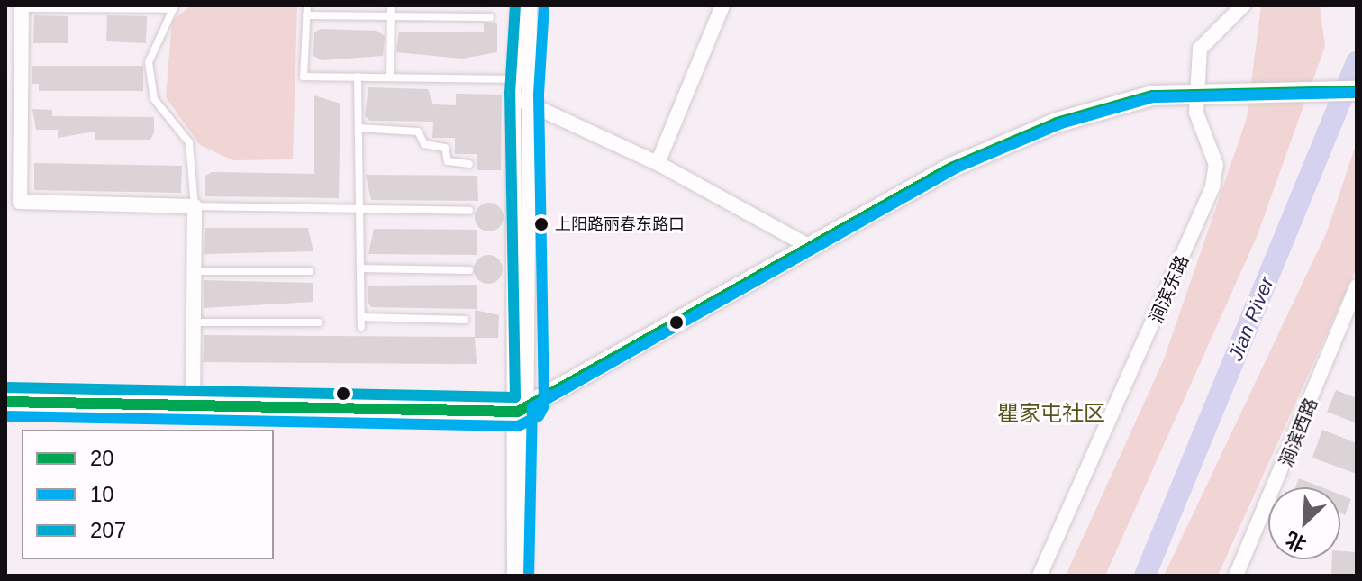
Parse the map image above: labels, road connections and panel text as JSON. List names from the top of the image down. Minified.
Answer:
{"streets":{"street":["涧滨东路","涧滨西路"]},"districts":["瞿家屯社区"],"water":["Jian River"],"places":["上阳路丽春东路口"],"lines":["transit line 207","transit line 10","transit line 20"],"legend":["20","10","207"],"north":"bottom left"}
